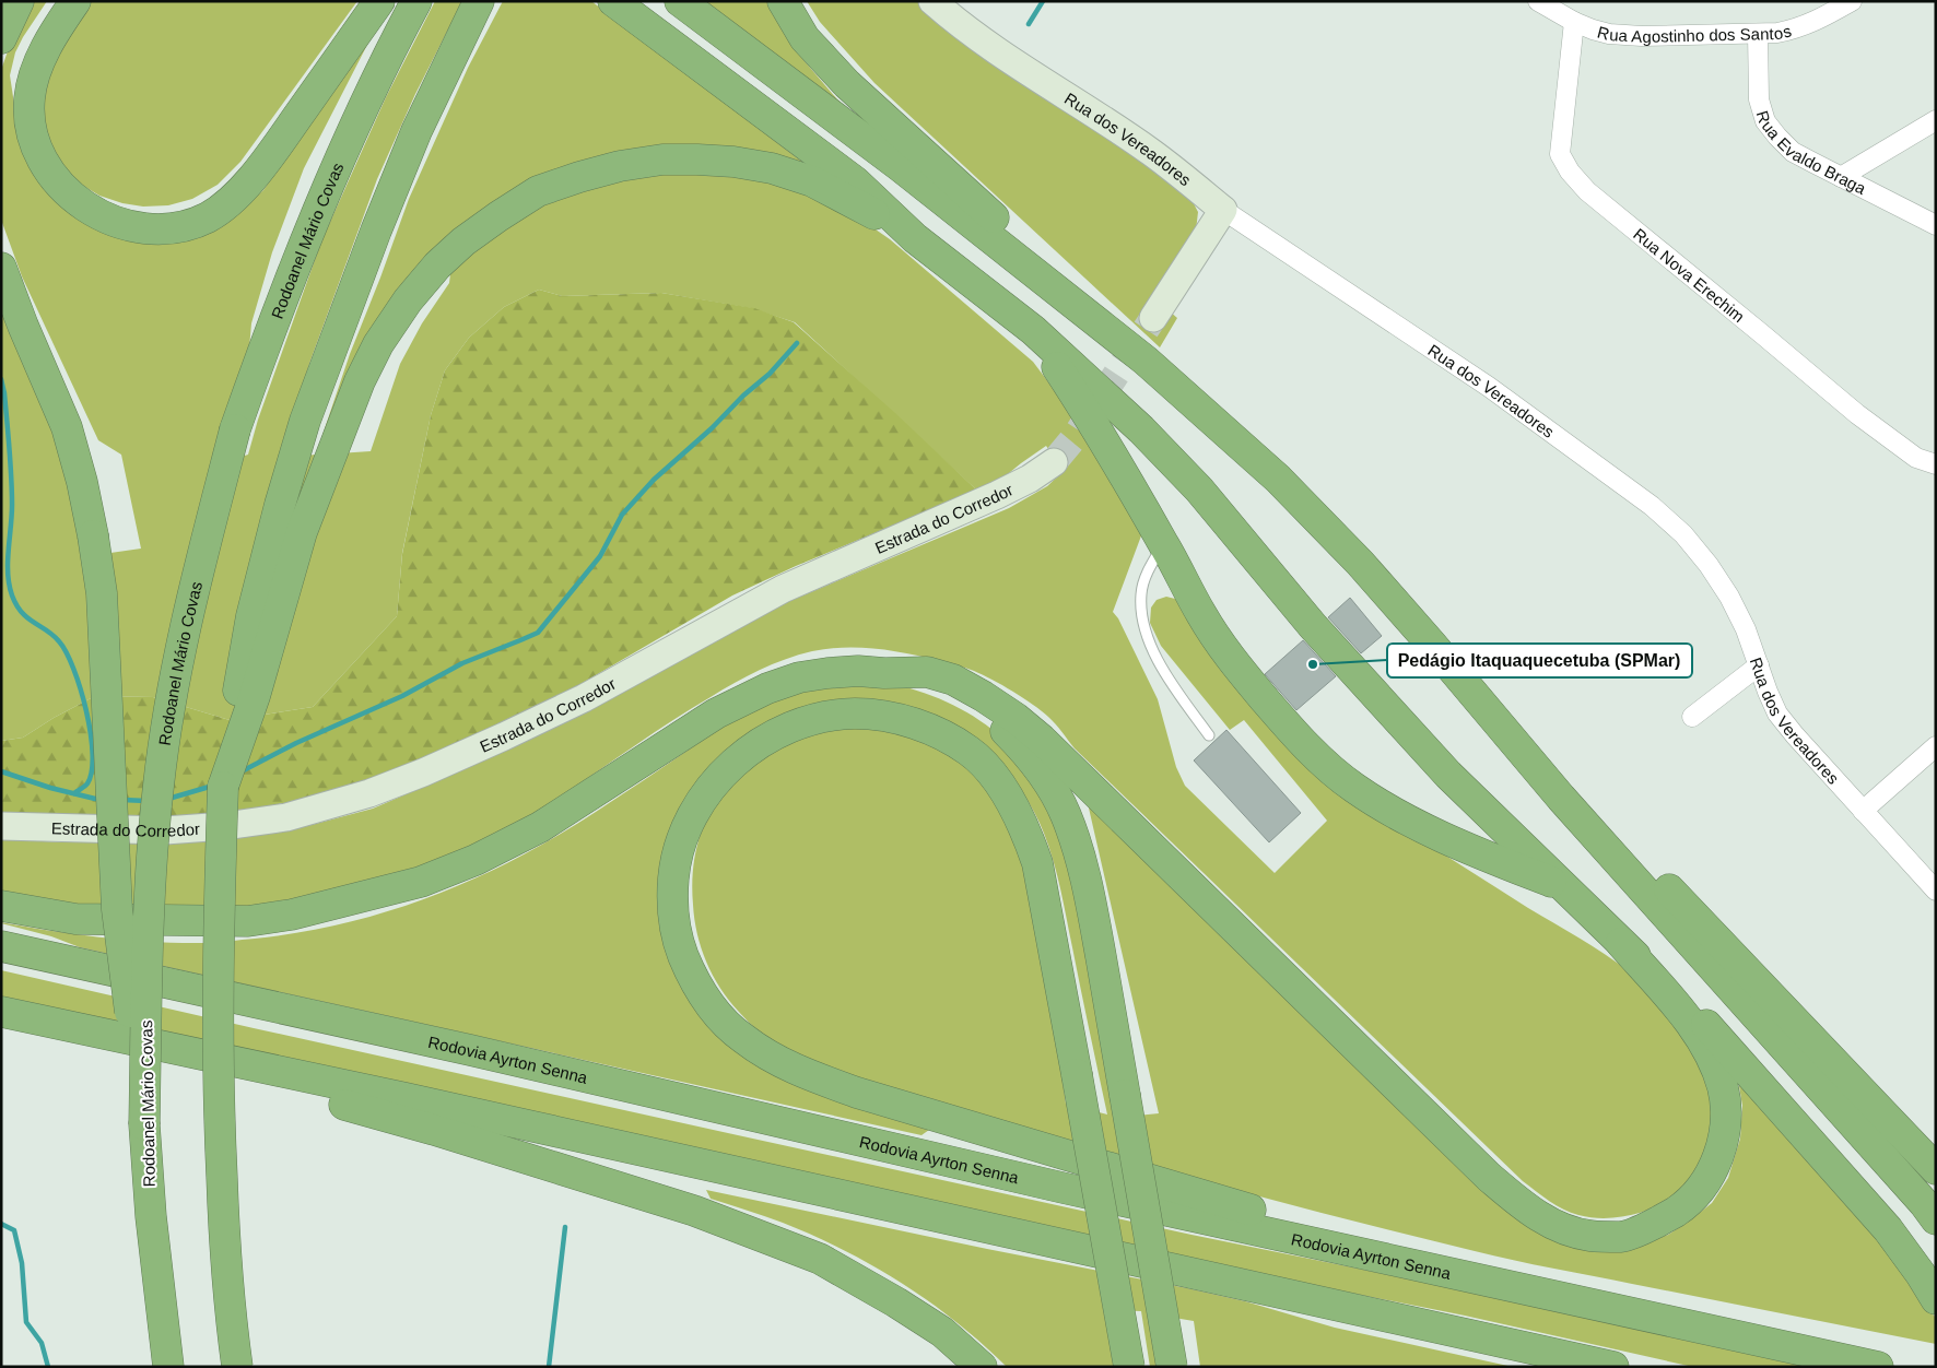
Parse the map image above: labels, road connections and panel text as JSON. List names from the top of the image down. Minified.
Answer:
{"streets":{"highway":["Rodoanel Mário Covas","Rodovia Ayrton Senna"],"street":["Rua Agostinho dos Santos","Rua dos Vereadores","Rua Evaldo Braga","Rua Nova Erechim","Estrada do Corredor"]},"crossings":[["Rua Agostinho dos Santos","Rua Evaldo Braga"],["Rua Agostinho dos Santos","Rua Nova Erechim"]],"places":["Pedágio Itaquaquecetuba (SPMar)"]}
